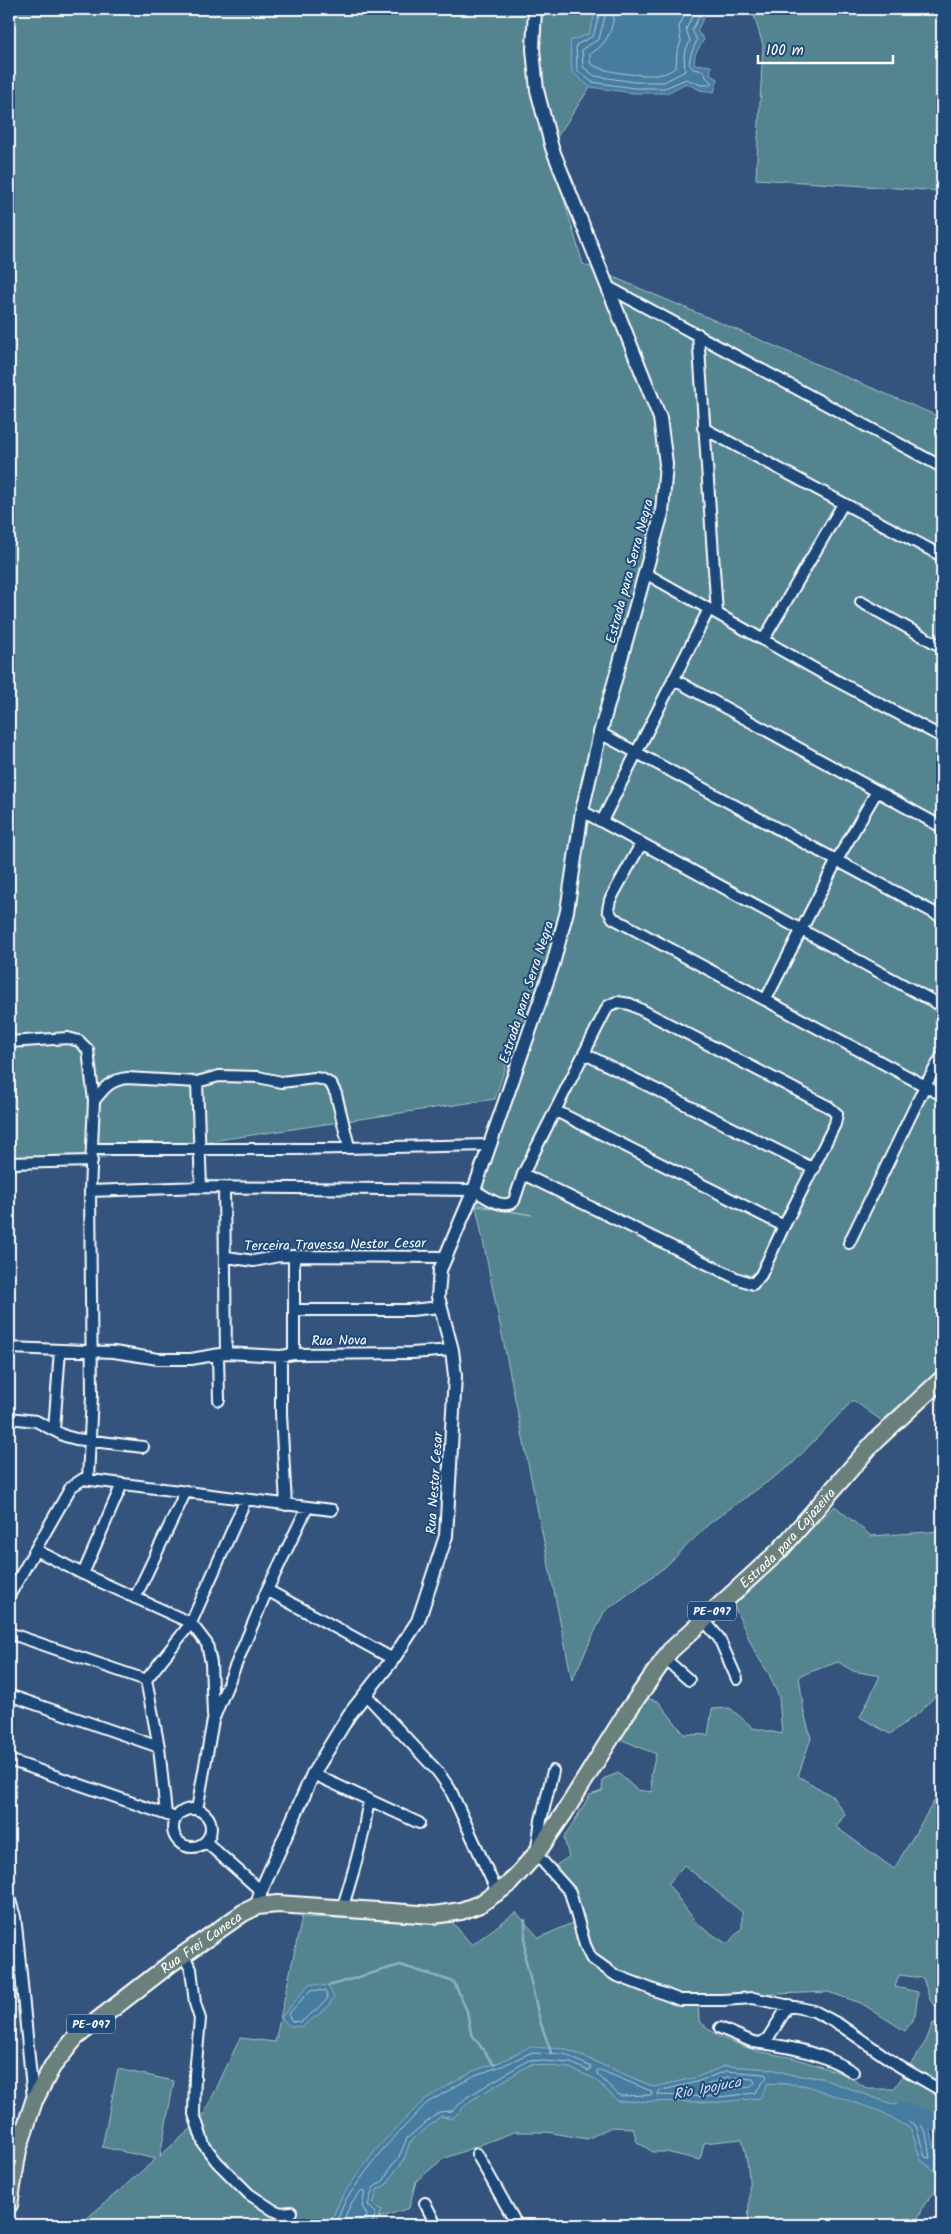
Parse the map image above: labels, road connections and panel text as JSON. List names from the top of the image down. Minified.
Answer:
{"streets":{"main road":["Estrada para Cajazeira","PE-097","Rua Frei Caneca"],"street":["Estrada para Serra Negra","Terceira Travessa Nestor Cesar","Rua Nova","Rua Nestor Cesar"]},"crossings":[["Estrada para Serra Negra","Rua Nestor Cesar"],["Terceira Travessa Nestor Cesar","Rua Nestor Cesar"],["Rua Nova","Rua Nestor Cesar"],["Rua Nestor Cesar","Rua Frei Caneca"],["Estrada para Cajazeira","Rua Frei Caneca"]],"water":["Rio Ipojuca"],"scale_bar":"100 m"}
